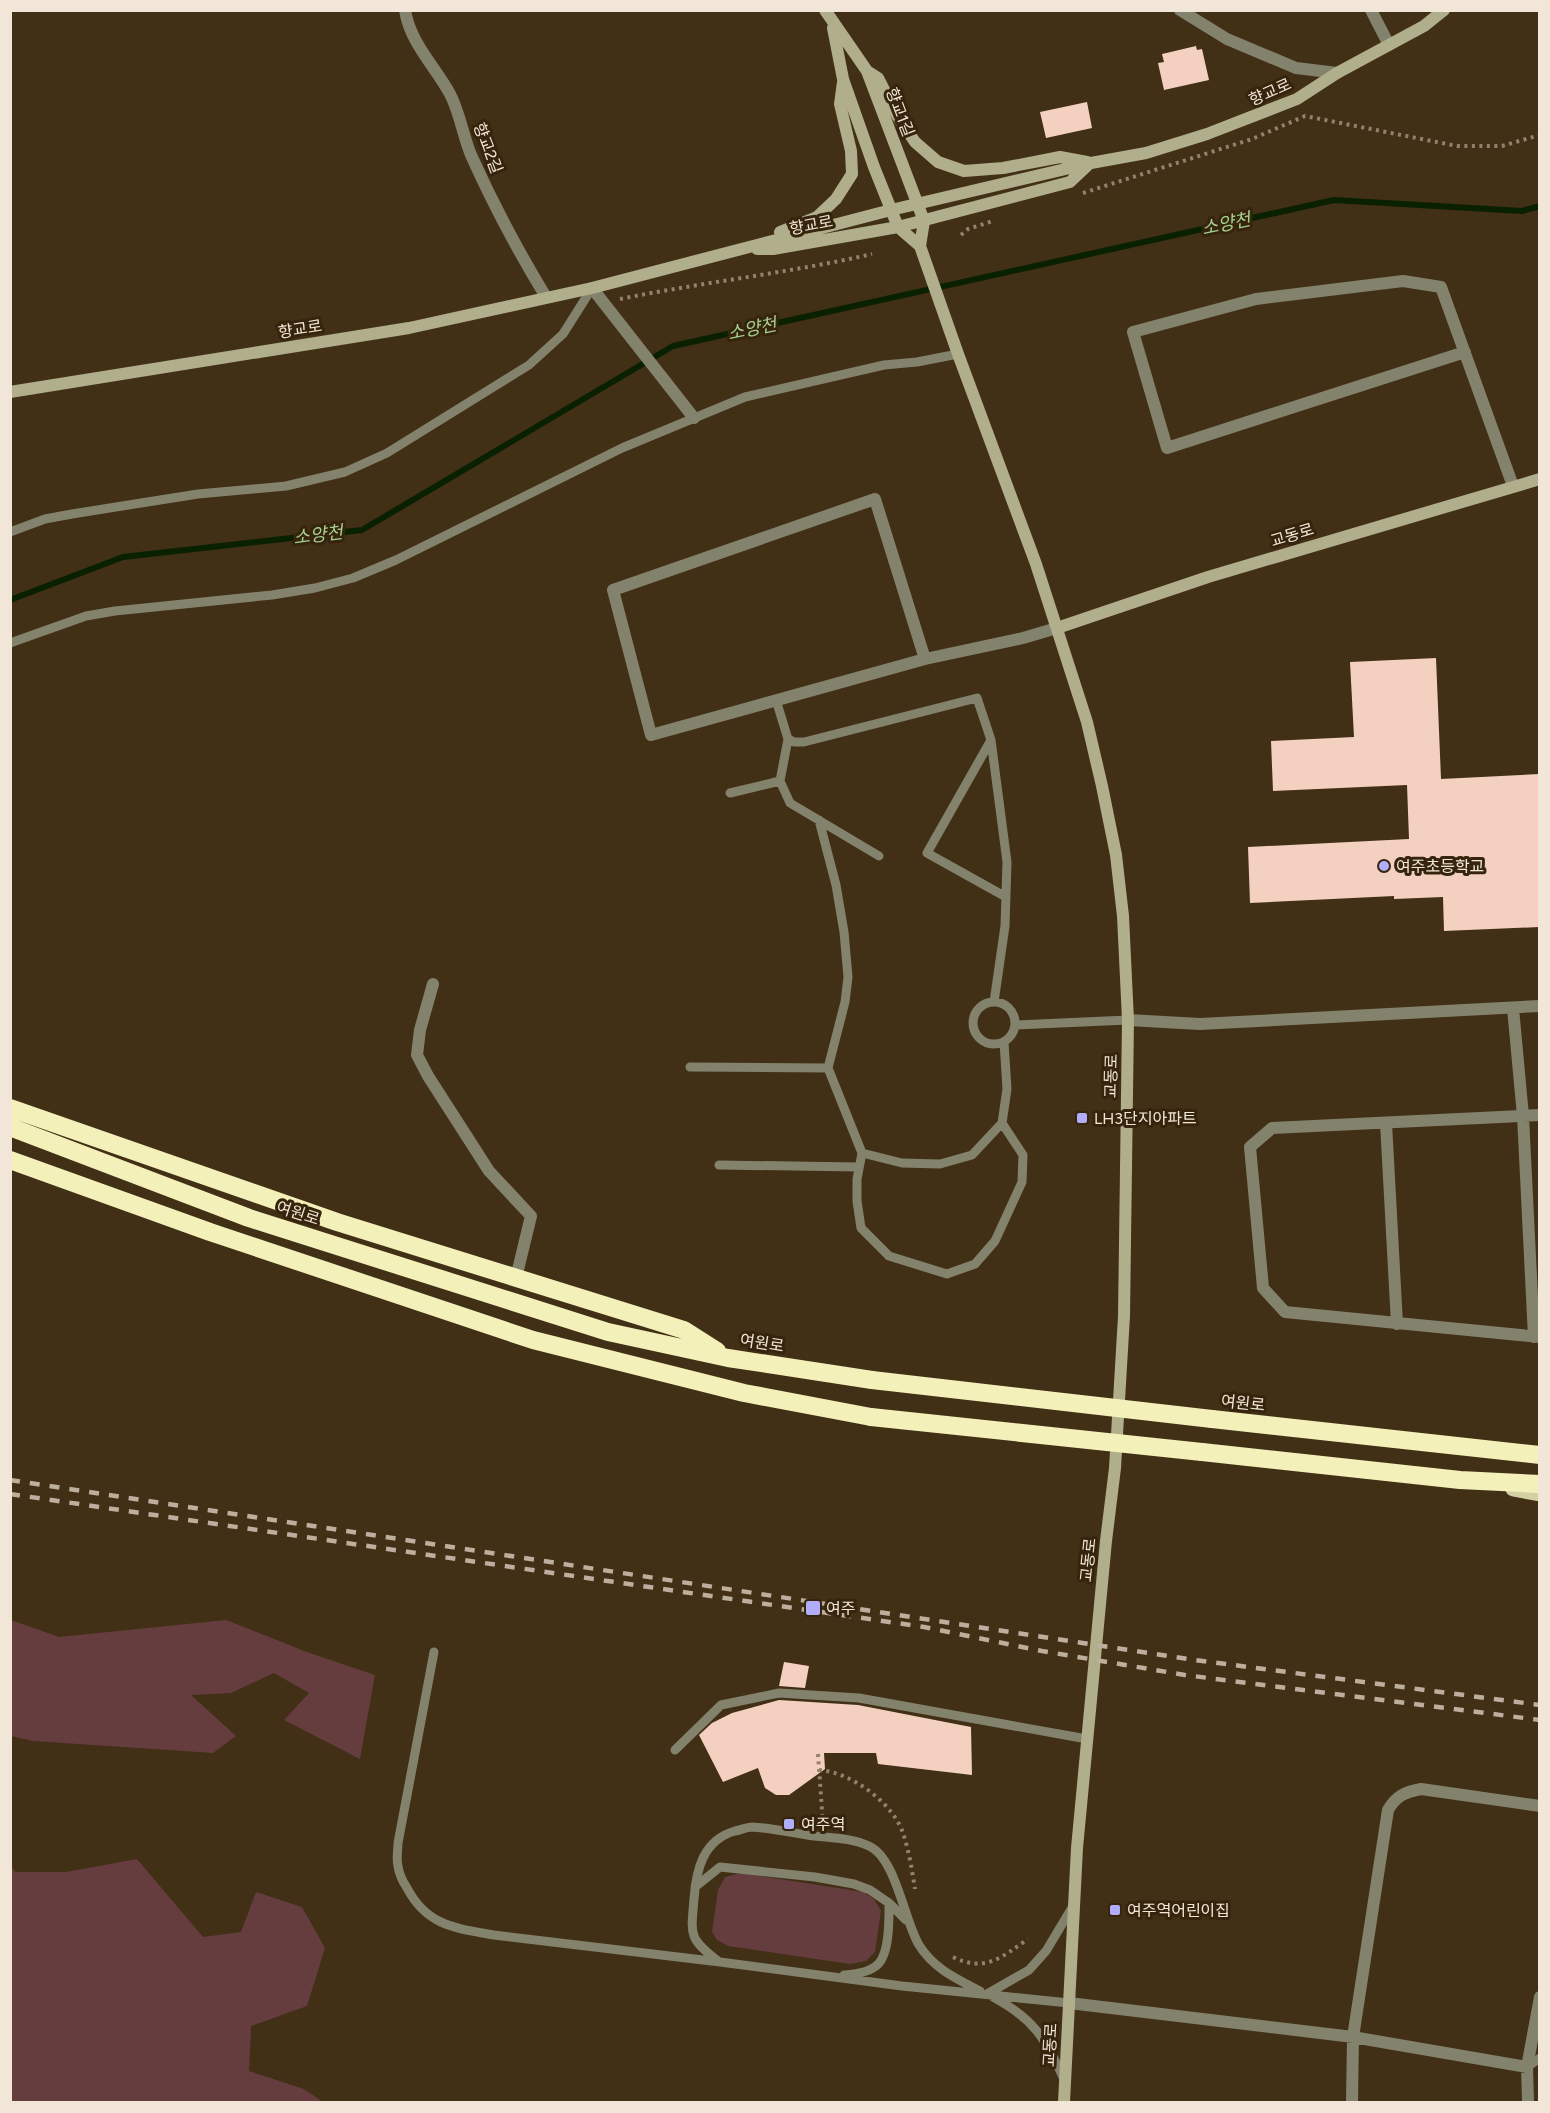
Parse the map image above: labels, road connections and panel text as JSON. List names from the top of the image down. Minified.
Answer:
{"streets":{"highway":["여원로"],"street":["향교로","향교1길","향교2길","교동로"]},"crossings":[["향교로","향교1길"],["향교로","향교2길"]],"water":["소양천"],"places":{"other":["여주초등학교"],"transit":["LH3단지아파트","여주","여주역","여주역어린이집"]}}
